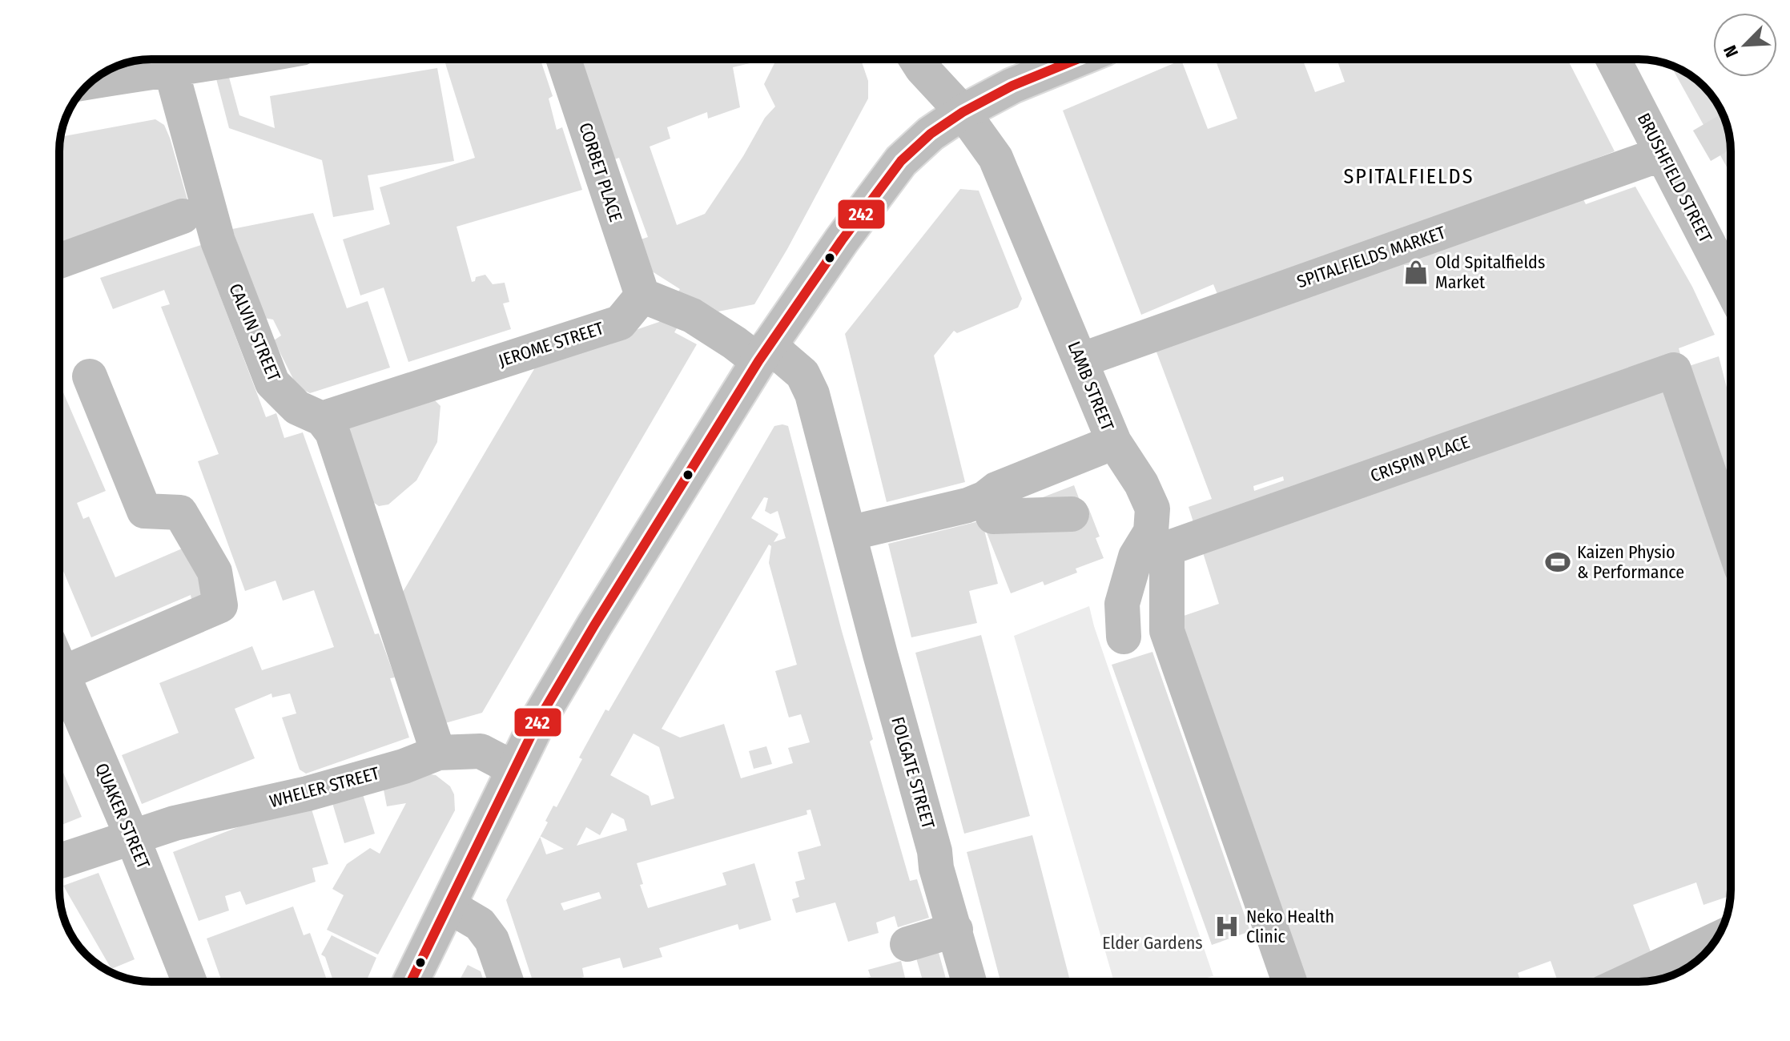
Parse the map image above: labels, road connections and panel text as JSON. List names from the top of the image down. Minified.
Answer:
{"streets":{"main road":["CORBET PLACE","BRUSHFIELD STREET","SPITALFIELDS MARKET","CALVIN STREET","JEROME STREET","LAMB STREET","CRISPIN PLACE","FOLGATE STREET","WHELER STREET","QUAKER STREET"]},"crossings":[["CORBET PLACE","JEROME STREET"],["BRUSHFIELD STREET","SPITALFIELDS MARKET"],["SPITALFIELDS MARKET","LAMB STREET"],["CALVIN STREET","JEROME STREET"],["LAMB STREET","FOLGATE STREET"],["WHELER STREET","QUAKER STREET"]],"districts":["SPITALFIELDS"],"parks":["Elder Gardens"],"places":{"shop":["Old Spitalfields Market"],"sports":["Kaizen Physio & Performance"],"hospital":["Neko Health Clinic"]},"lines":["transit line 242"],"north":"bottom left"}
